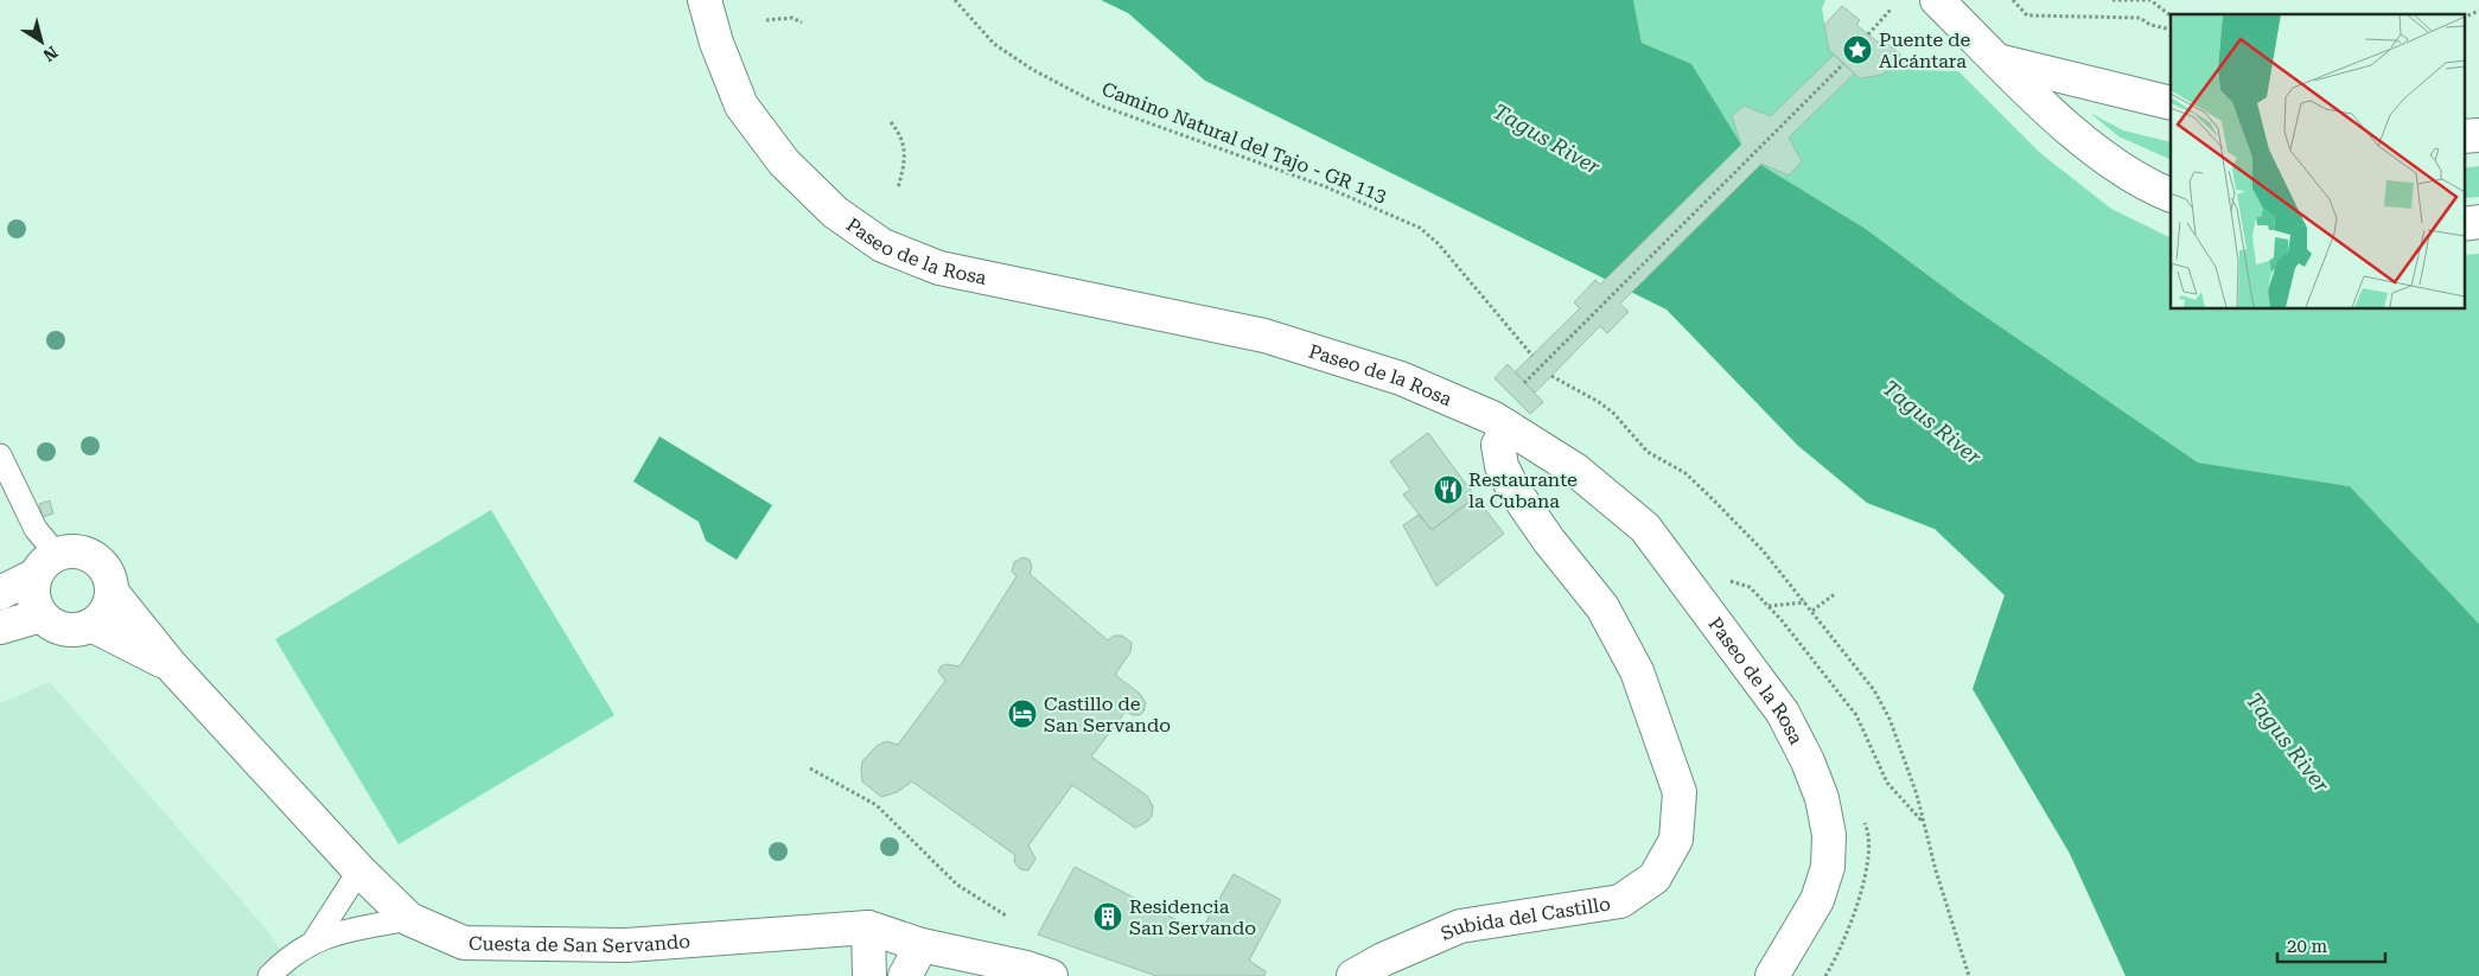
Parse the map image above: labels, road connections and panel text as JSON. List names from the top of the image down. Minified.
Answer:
{"streets":{"street":["Paseo de la Rosa","Subida del Castillo","Cuesta de San Servando"],"path":["Camino Natural del Tajo - GR 113"]},"crossings":[["Paseo de la Rosa","Subida del Castillo"]],"water":["Tagus River"],"places":{"place":["Puente de Alcántara"],"restaurant":["Restaurante la Cubana"],"hotel":["Castillo de San Servando"],"building":["Residencia San Servando"]},"scale_bar":"20 m","north":"bottom right"}
